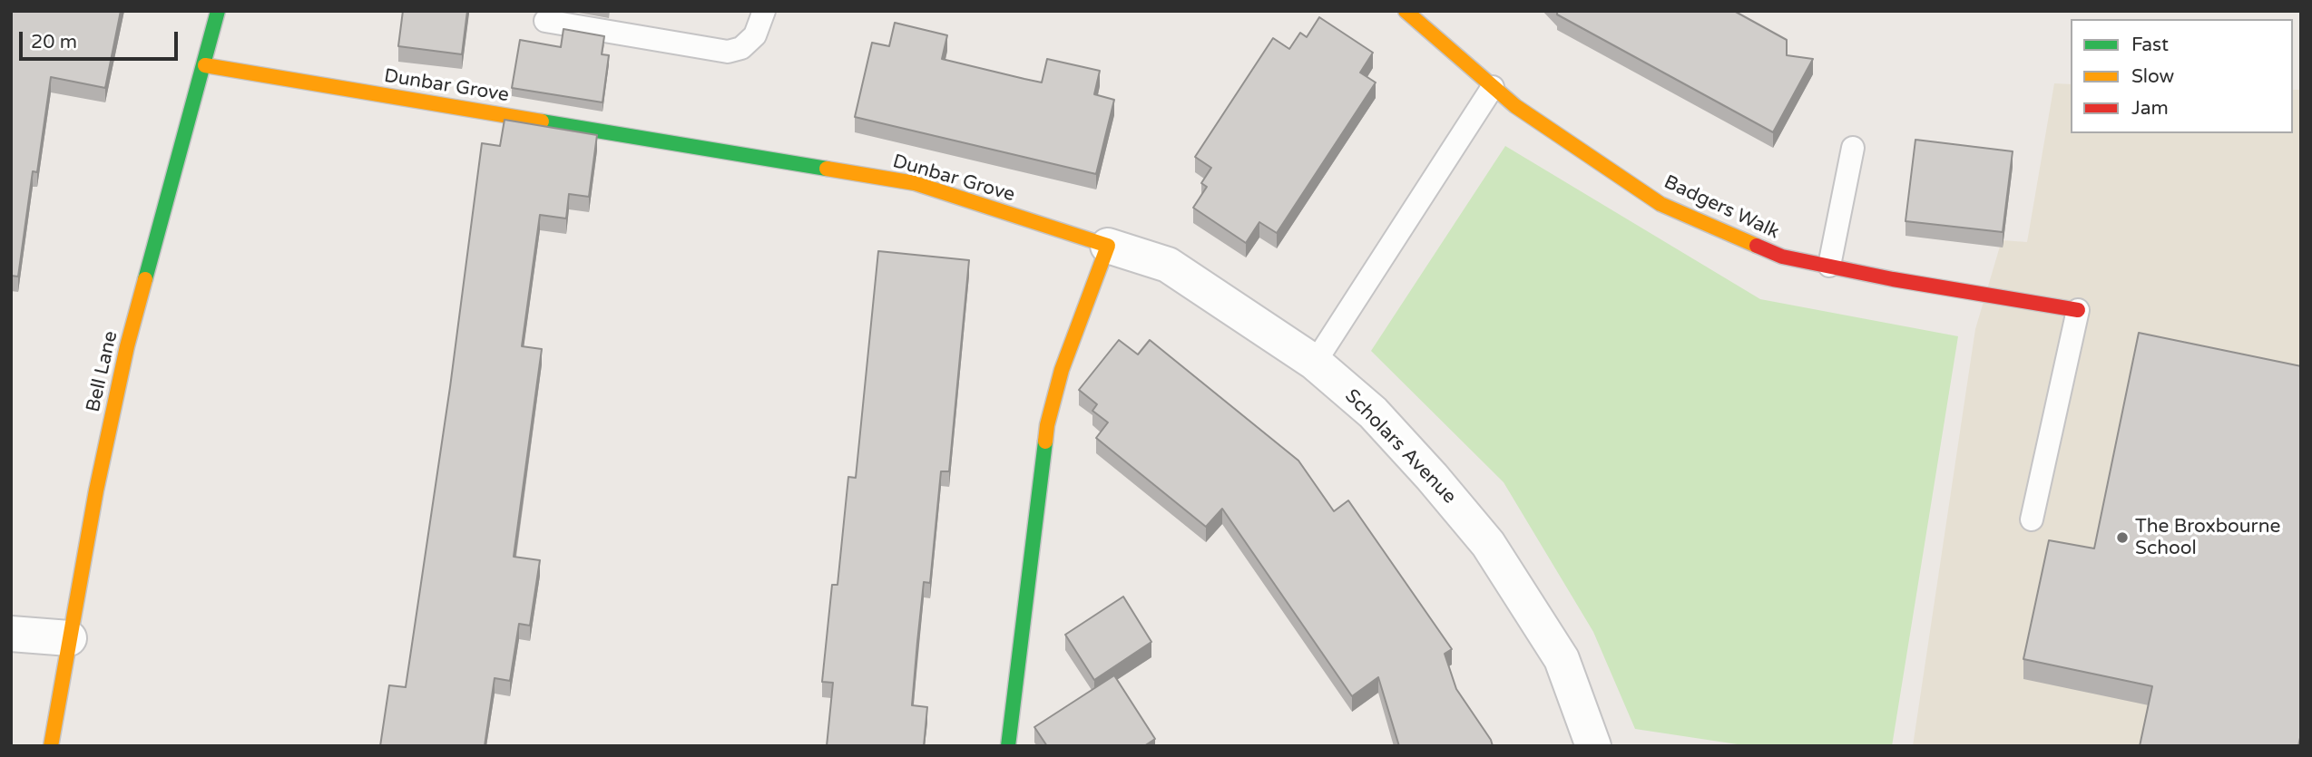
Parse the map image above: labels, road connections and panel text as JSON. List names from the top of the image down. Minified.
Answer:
{"streets":{"street":["Dunbar Grove","Badgers Walk","Bell Lane","Scholars Avenue"]},"crossings":[["Dunbar Grove","Bell Lane"],["Dunbar Grove","Scholars Avenue"]],"places":["The Broxbourne School"],"legend":["Fast","Slow","Jam"],"scale_bar":"20 m"}
